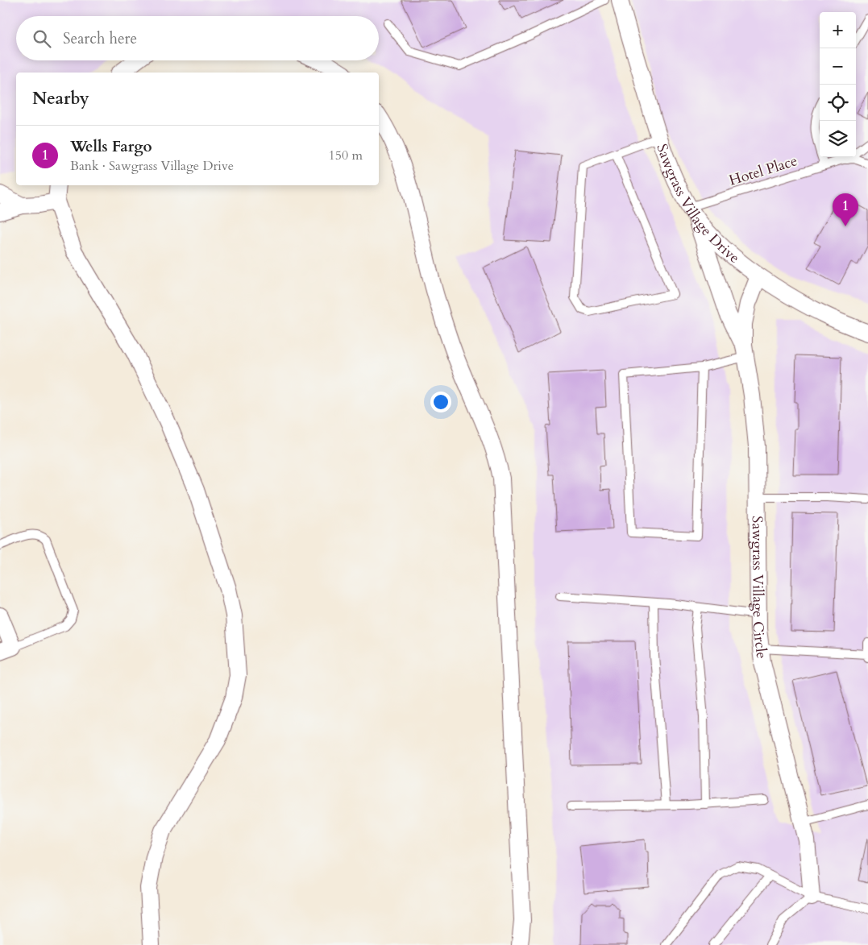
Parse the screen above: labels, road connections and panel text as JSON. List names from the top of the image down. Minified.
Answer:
{"streets":{"street":["Sawgrass Village Drive","Sawgrass Village Circle"],"lane":["Hotel Place"]},"crossings":[["Hotel Place","Sawgrass Village Drive"],["Sawgrass Village Drive","Sawgrass Village Circle"]],"page":{"map_buttons":["+","−"],"search":"Search here","heading":"Nearby","list":[{"mark":"1","name":"Wells Fargo","note":"Bank · Sawgrass Village Drive","value":"150 m"}],"pins":"1"}}
